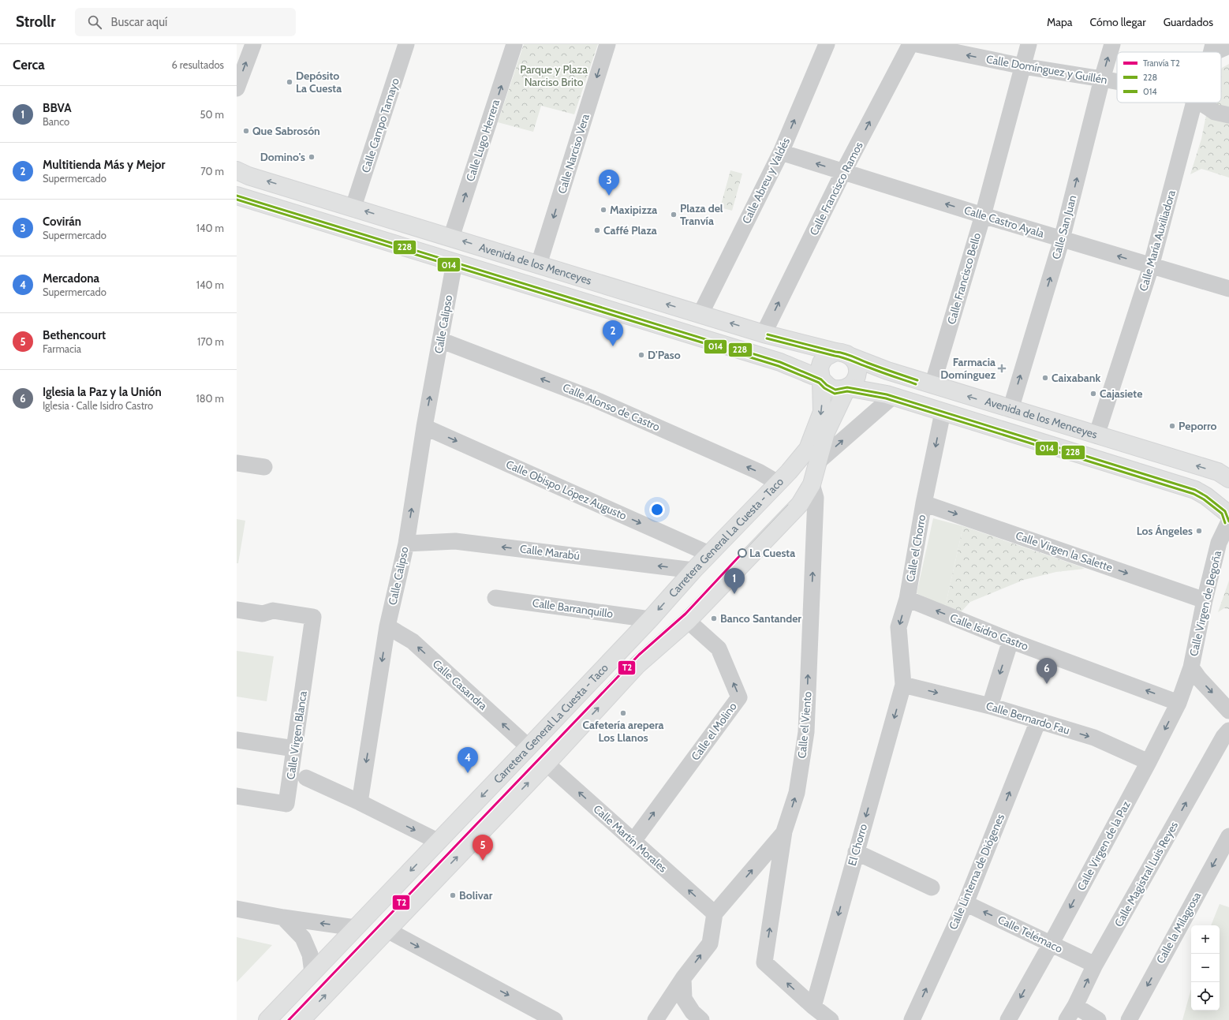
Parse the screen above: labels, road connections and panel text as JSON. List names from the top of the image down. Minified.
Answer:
{"streets":{"main road":["Avenida de los Menceyes","Carretera General La Cuesta - Taco"],"street":["Calle Domínguez y Guillén","Calle Campo Tamayo","Calle Lugo Herrera","Calle Narciso Vera","Calle Abreu y Valdés","Calle Francisco Ramos","Calle Castro Ayala","Calle San Juan","Calle María Auxiliadora","Calle Francisco Bello","Calle Calipso","Calle Alonso de Castro","Calle Obispo López Augusto","Calle el Chorro","Calle Virgen la Salette","Calle Marabú","Calle Virgen de Begoña","Calle Barranquillo","Calle Isidro Castro","Calle Casandra","Calle Bernardo Fau","Calle el Viento","Calle el Molino","Calle Virgen Blanca","Calle Martín Morales","El Chorro","Calle Virgen de la Paz","Calle Linterna de Diógenes","Calle Magistral Luis Reyes","Calle la Milagrosa","Calle Telémaco"]},"crossings":[["Calle Domínguez y Guillén","Calle San Juan"],["Calle Domínguez y Guillén","Calle Francisco Bello"],["Calle Campo Tamayo","Avenida de los Menceyes"],["Calle Lugo Herrera","Avenida de los Menceyes"],["Calle Narciso Vera","Avenida de los Menceyes"],["Calle Abreu y Valdés","Calle Castro Ayala"],["Calle Abreu y Valdés","Avenida de los Menceyes"],["Calle Francisco Ramos","Calle Castro Ayala"],["Calle Francisco Ramos","Avenida de los Menceyes"],["Calle Castro Ayala","Calle San Juan"],["Calle Castro Ayala","Calle María Auxiliadora"],["Calle Castro Ayala","Calle Francisco Bello"],["Calle San Juan","Avenida de los Menceyes"],["Calle María Auxiliadora","Avenida de los Menceyes"],["Avenida de los Menceyes","Calle Francisco Bello"],["Avenida de los Menceyes","Calle Calipso"],["Avenida de los Menceyes","Carretera General La Cuesta - Taco"],["Avenida de los Menceyes","Calle el Chorro"],["Avenida de los Menceyes","Calle Virgen de Begoña"],["Calle Calipso","Calle Alonso de Castro"],["Calle Calipso","Calle Obispo López Augusto"],["Calle Calipso","Calle Marabú"],["Calle Calipso","Calle Casandra"],["Calle Alonso de Castro","Carretera General La Cuesta - Taco"],["Calle Obispo López Augusto","Carretera General La Cuesta - Taco"],["Carretera General La Cuesta - Taco","Calle Marabú"],["Carretera General La Cuesta - Taco","Calle Barranquillo"],["Carretera General La Cuesta - Taco","Calle Casandra"],["Calle el Chorro","Calle Virgen la Salette"],["Calle el Chorro","Calle Isidro Castro"],["Calle el Chorro","Calle Bernardo Fau"],["Calle el Chorro","El Chorro"],["Calle Virgen la Salette","Calle Virgen de Begoña"],["Calle Virgen de Begoña","Calle Virgen de la Paz"],["Calle Isidro Castro","Calle Virgen de la Paz"],["Calle Bernardo Fau","El Chorro"],["Calle Bernardo Fau","Calle Virgen de la Paz"],["Calle Bernardo Fau","Calle Linterna de Diógenes"],["Calle el Viento","El Chorro"],["Calle el Molino","Calle Martín Morales"],["Calle Virgen de la Paz","Calle Telémaco"],["Calle Linterna de Diógenes","Calle Telémaco"],["Calle Magistral Luis Reyes","Calle Telémaco"]],"one_way":["Calle Domínguez y Guillén","Calle Lugo Herrera","Calle Narciso Vera","Calle Abreu y Valdés","Calle Francisco Ramos","Calle Castro Ayala","Calle San Juan","Calle Alonso de Castro","Calle Obispo López Augusto","Calle el Chorro","Calle Virgen la Salette","Calle Marabú","Calle Isidro Castro","Calle Bernardo Fau","Calle el Viento","Calle el Molino","Calle Martín Morales","Calle Virgen de la Paz","Calle Linterna de Diógenes","Calle Magistral Luis Reyes","Calle la Milagrosa","Calle Telémaco"],"parks":["Parque y Plaza Narciso Brito"],"places":{"other":["Depósito La Cuesta","Que Sabrosón","Domino's","Maxipizza","Plaza del Tranvía","Caffé Plaza","D'Paso","Caixabank","Cajasiete","Peporro","Los Ángeles","La Cuesta","Banco Santander","Cafetería arepera Los Llanos","Bolivar"],"health":["Farmacia Domínguez"]},"lines":["transit line 228","transit line 014","tram line T2"],"legend":["Tranvía T2","228","014"],"page":{"header":"Strollr","search":"Buscar aquí","nav":["Mapa","Cómo llegar","Guardados"],"heading":["Cerca","6 resultados"],"list":[{"mark":"1","name":"BBVA","note":"Banco","value":"50 m"},{"mark":"2","name":"Multitienda Más y Mejor","note":"Supermercado","value":"70 m"},{"mark":"3","name":"Covirán","note":"Supermercado","value":"140 m"},{"mark":"4","name":"Mercadona","note":"Supermercado","value":"140 m"},{"mark":"5","name":"Bethencourt","note":"Farmacia","value":"170 m"},{"mark":"6","name":"Iglesia la Paz y la Unión","note":"Iglesia · Calle Isidro Castro","value":"180 m"}],"pins":["3","2","1","6","4","5"],"map_buttons":["+","−"]}}
